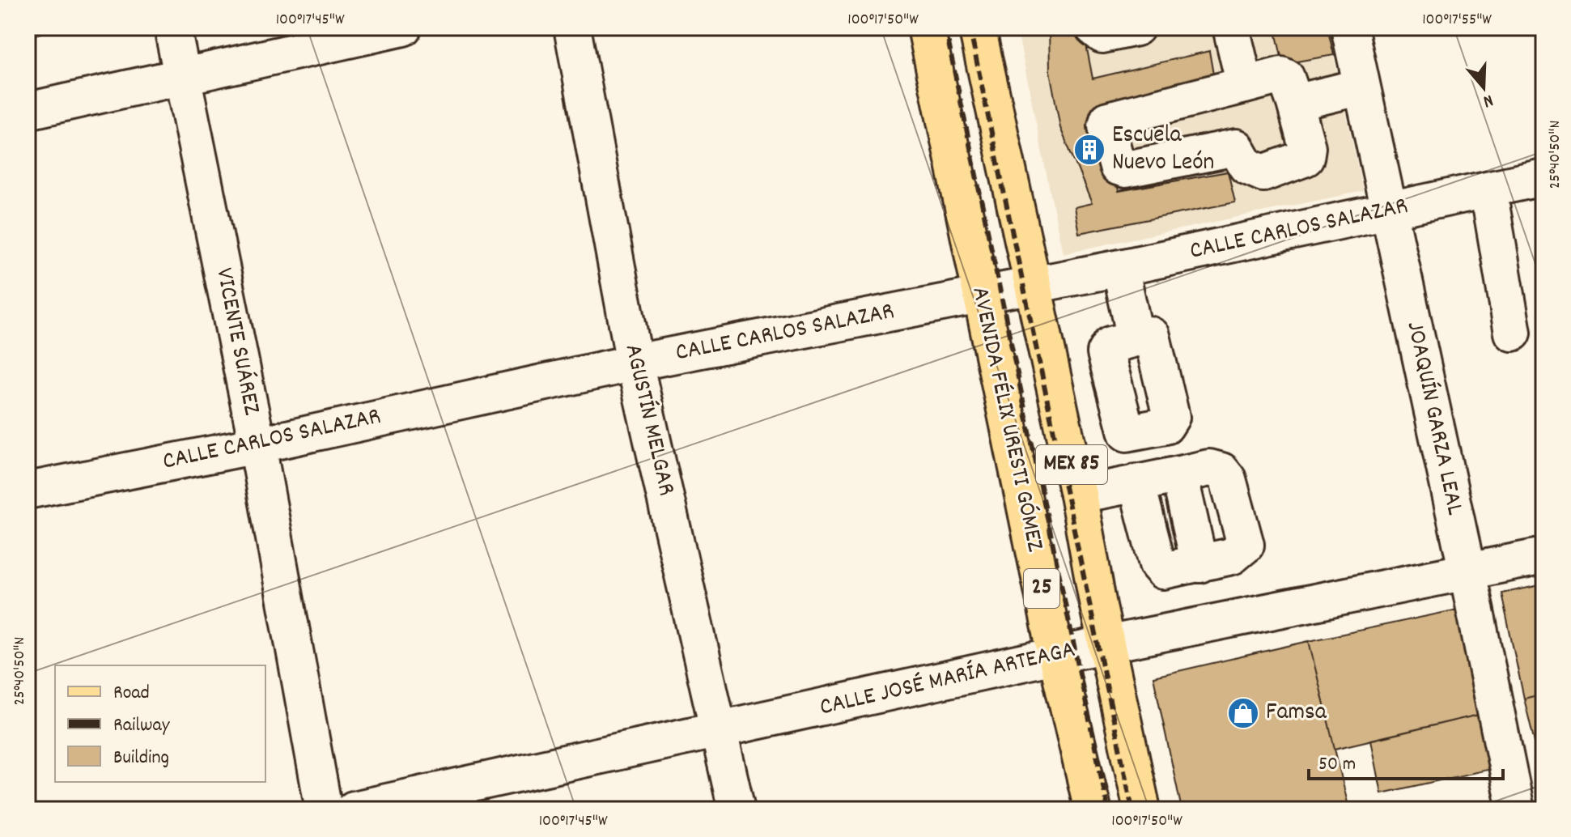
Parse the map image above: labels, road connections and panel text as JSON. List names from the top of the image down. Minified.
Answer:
{"streets":{"main road":["AVENIDA FÉLIX URESTI GÓMEZ","MEX 85","25"],"street":["CALLE CARLOS SALAZAR","VICENTE SUÁREZ","JOAQUÍN GARZA LEAL","AGUSTÍN MELGAR","CALLE JOSÉ MARÍA ARTEAGA"]},"crossings":[["CALLE CARLOS SALAZAR","VICENTE SUÁREZ"],["CALLE CARLOS SALAZAR","JOAQUÍN GARZA LEAL"],["CALLE CARLOS SALAZAR","AVENIDA FÉLIX URESTI GÓMEZ"],["CALLE CARLOS SALAZAR","AGUSTÍN MELGAR"],["CALLE CARLOS SALAZAR","MEX 85"],["JOAQUÍN GARZA LEAL","CALLE JOSÉ MARÍA ARTEAGA"],["AVENIDA FÉLIX URESTI GÓMEZ","CALLE JOSÉ MARÍA ARTEAGA"],["AGUSTÍN MELGAR","CALLE JOSÉ MARÍA ARTEAGA"],["MEX 85","CALLE JOSÉ MARÍA ARTEAGA"]],"places":{"building":["Escuela Nuevo León"],"shop":["Famsa"]},"legend":["Road","Railway","Building"],"scale_bar":"50 m","north":"bottom","coordinates":["100°17'45\"W","100°17'50\"W","100°17'55\"W","25°40'50\"N"]}
